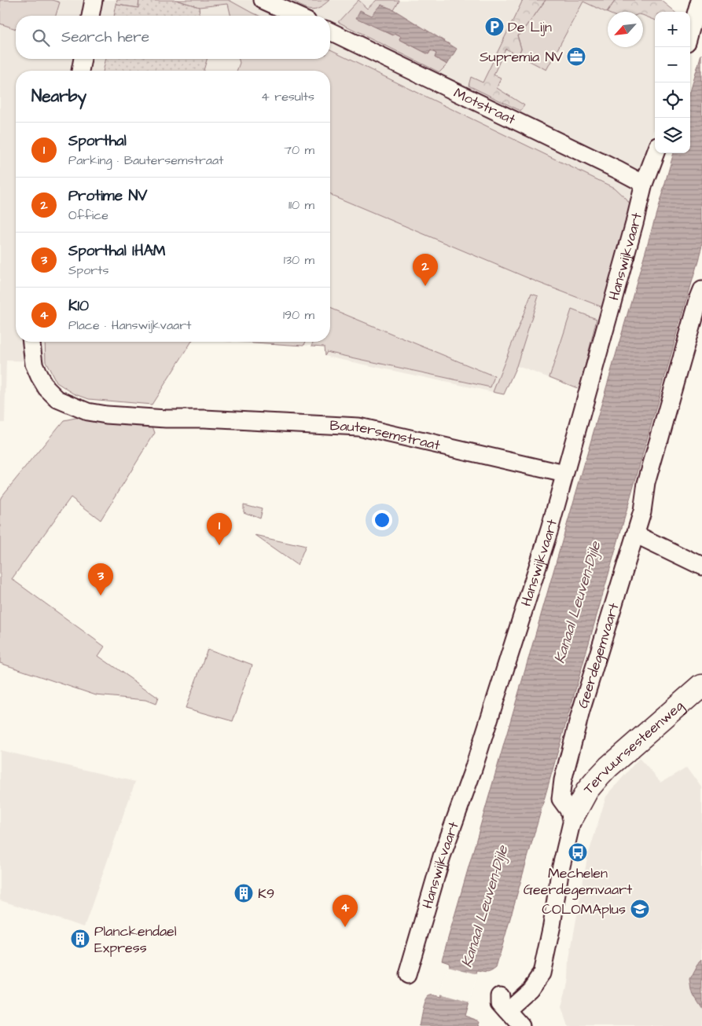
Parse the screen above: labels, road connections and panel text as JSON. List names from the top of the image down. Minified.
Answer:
{"streets":{"street":["Motstraat","Hanswijkvaart","Bautersemstraat","Geerdegemvaart","Tervuursesteenweg"]},"crossings":[["Motstraat","Hanswijkvaart"],["Hanswijkvaart","Bautersemstraat"],["Geerdegemvaart","Tervuursesteenweg"]],"water":["Kanaal Leuven-Dijle"],"places":{"parking":["De Lijn"],"office":["Supremia NV"],"bus stop":["Mechelen Geerdegemvaart"],"building":["K9","Planckendael Express"],"school or university":["COLOMAplus"]},"north":"bottom left","page":{"map_buttons":["+","−"],"search":"Search here","heading":["Nearby","4 results"],"list":[{"mark":"1","name":"Sporthal","note":"Parking · Bautersemstraat","value":"70 m"},{"mark":"2","name":"Protime NV","note":"Office","value":"110 m"},{"mark":"3","name":"Sporthal IHAM","note":"Sports","value":"130 m"},{"mark":"4","name":"K10","note":"Place · Hanswijkvaart","value":"190 m"}],"pins":["2","1","3","4"]}}
